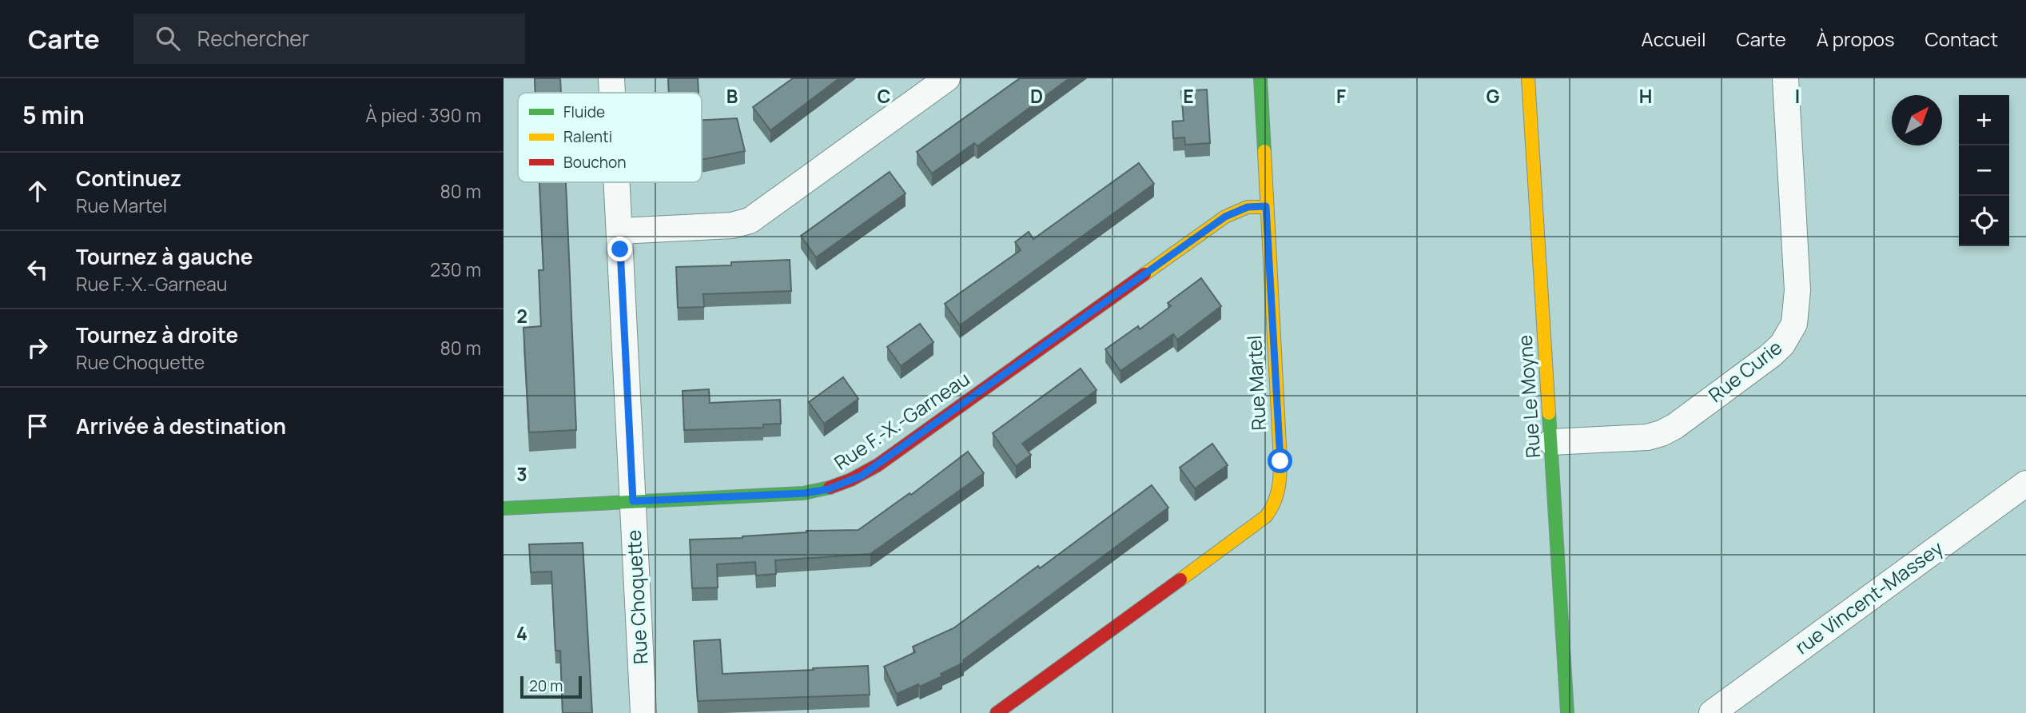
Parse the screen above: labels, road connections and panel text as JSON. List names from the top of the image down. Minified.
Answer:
{"streets":{"street":["Rue Curie","Rue Martel","Rue Le Moyne","Rue F.-X.-Garneau","Rue Choquette","rue Vincent-Massey"]},"crossings":[["Rue Curie","Rue Le Moyne"],["Rue Martel","Rue F.-X.-Garneau"],["Rue F.-X.-Garneau","Rue Choquette"]],"legend":["Fluide","Ralenti","Bouchon"],"scale_bar":"20 m","north":"top right","page":{"header":"Carte","search":"Rechercher","nav":["Accueil","Carte","À propos","Contact"],"heading":["5 min","À pied · 390 m"],"map_buttons":["+","−"],"list":[["Continuez","Rue Martel","80 m"],["Tournez à gauche","Rue F.-X.-Garneau","230 m"],["Tournez à droite","Rue Choquette","80 m"],"Arrivée à destination"],"scale":"20 m"},"grid":{"columns":["B","C","D","E","F","G","H","I"],"rows":["2","3","4"]}}
